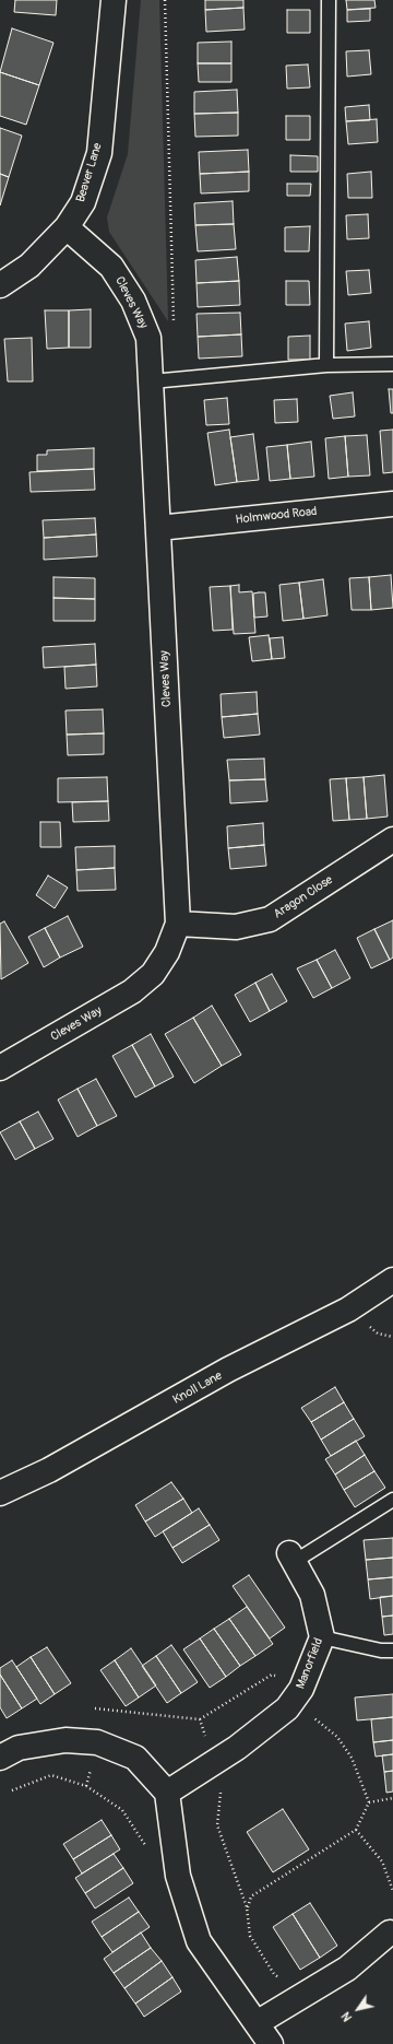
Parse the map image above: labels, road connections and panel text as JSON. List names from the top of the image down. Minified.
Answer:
{"streets":{"street":["Beaver Lane","Cleves Way","Holmwood Road","Aragon Close","Knoll Lane","Manorfield"]},"crossings":[["Beaver Lane","Cleves Way"],["Cleves Way","Holmwood Road"],["Cleves Way","Aragon Close"]],"north":"bottom left"}
